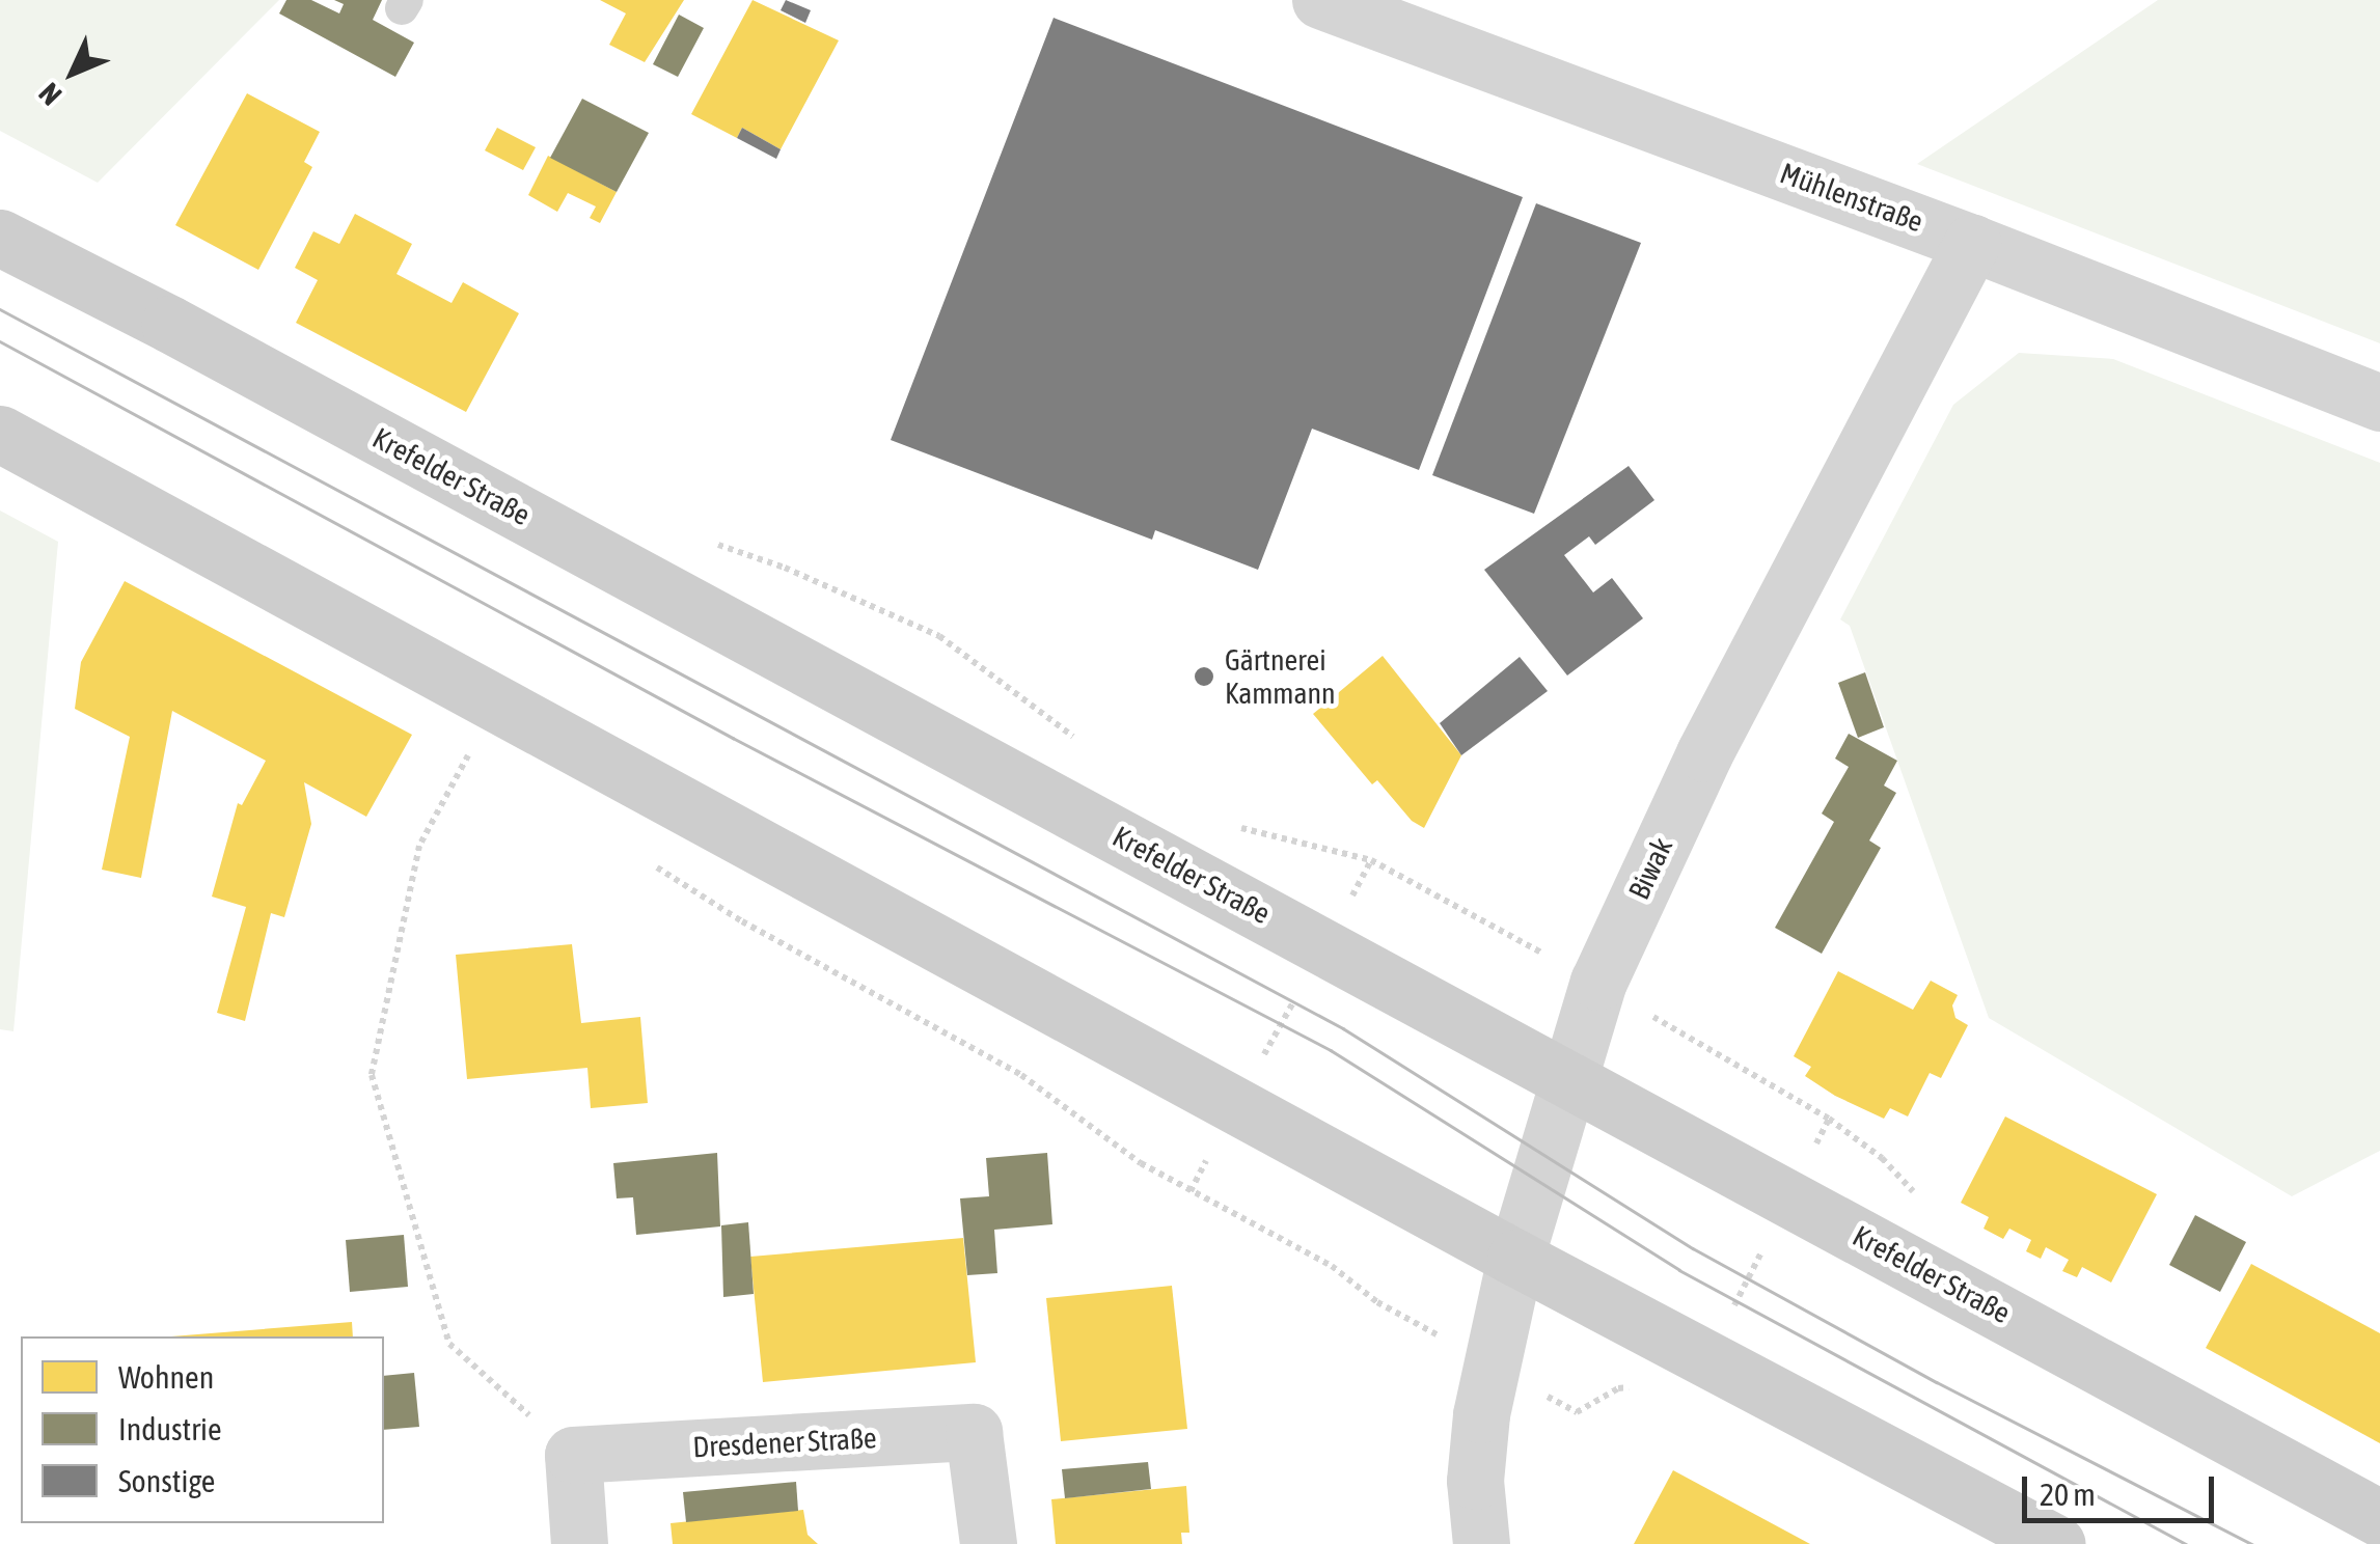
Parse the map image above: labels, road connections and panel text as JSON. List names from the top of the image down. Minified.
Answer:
{"streets":{"main road":["Krefelder Straße"],"street":["Mühlenstraße","Biwak","Dresdener Straße"]},"crossings":[["Mühlenstraße","Biwak"],["Krefelder Straße","Biwak"]],"places":["Gärtnerei Kammann"],"legend":["Wohnen","Industrie","Sonstige"],"scale_bar":"20 m","north":"bottom left"}
